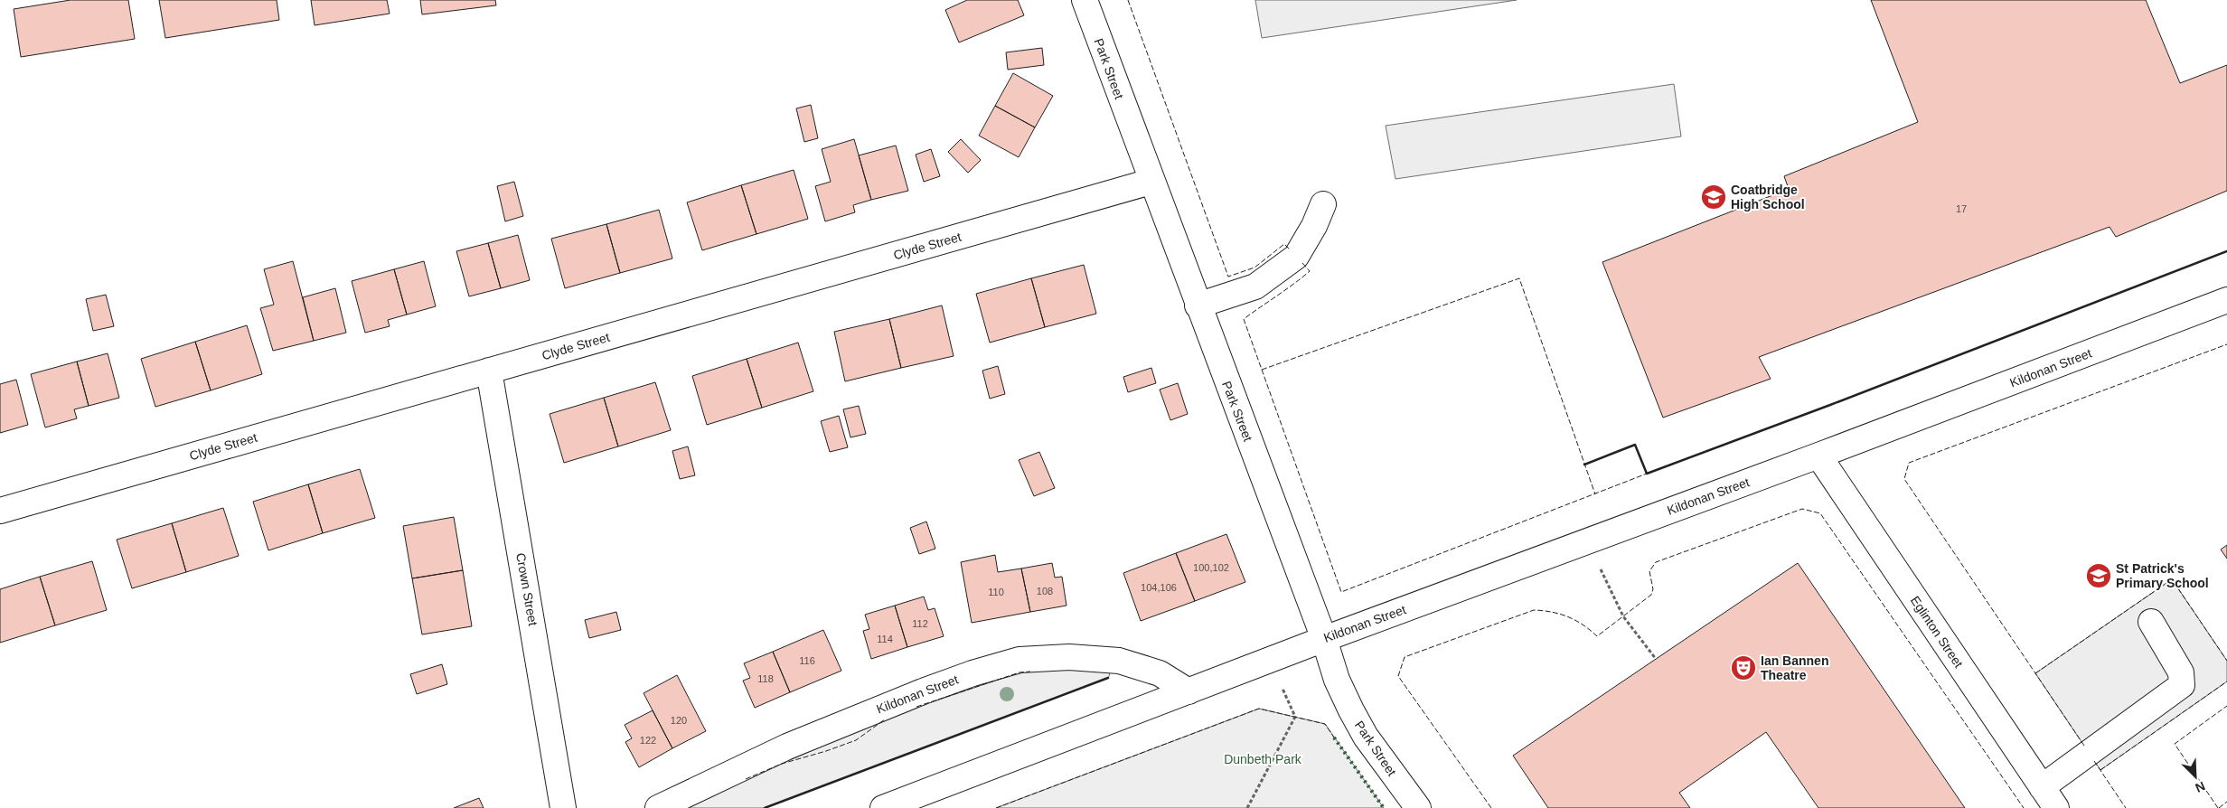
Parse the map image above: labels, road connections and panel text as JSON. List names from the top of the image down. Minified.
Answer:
{"streets":{"street":["Park Street","Clyde Street","Kildonan Street","Crown Street","Eglinton Street"]},"crossings":[["Park Street","Clyde Street"],["Park Street","Kildonan Street"],["Clyde Street","Crown Street"],["Kildonan Street","Eglinton Street"]],"parks":["Dunbeth Park"],"places":{"school or university":["Coatbridge High School","St Patrick's Primary School"],"theatre":["Ian Bannen Theatre"]},"house_numbers":["17","100,102","104,106","108","110","112","114","116","118","120","122"],"north":"bottom right"}
